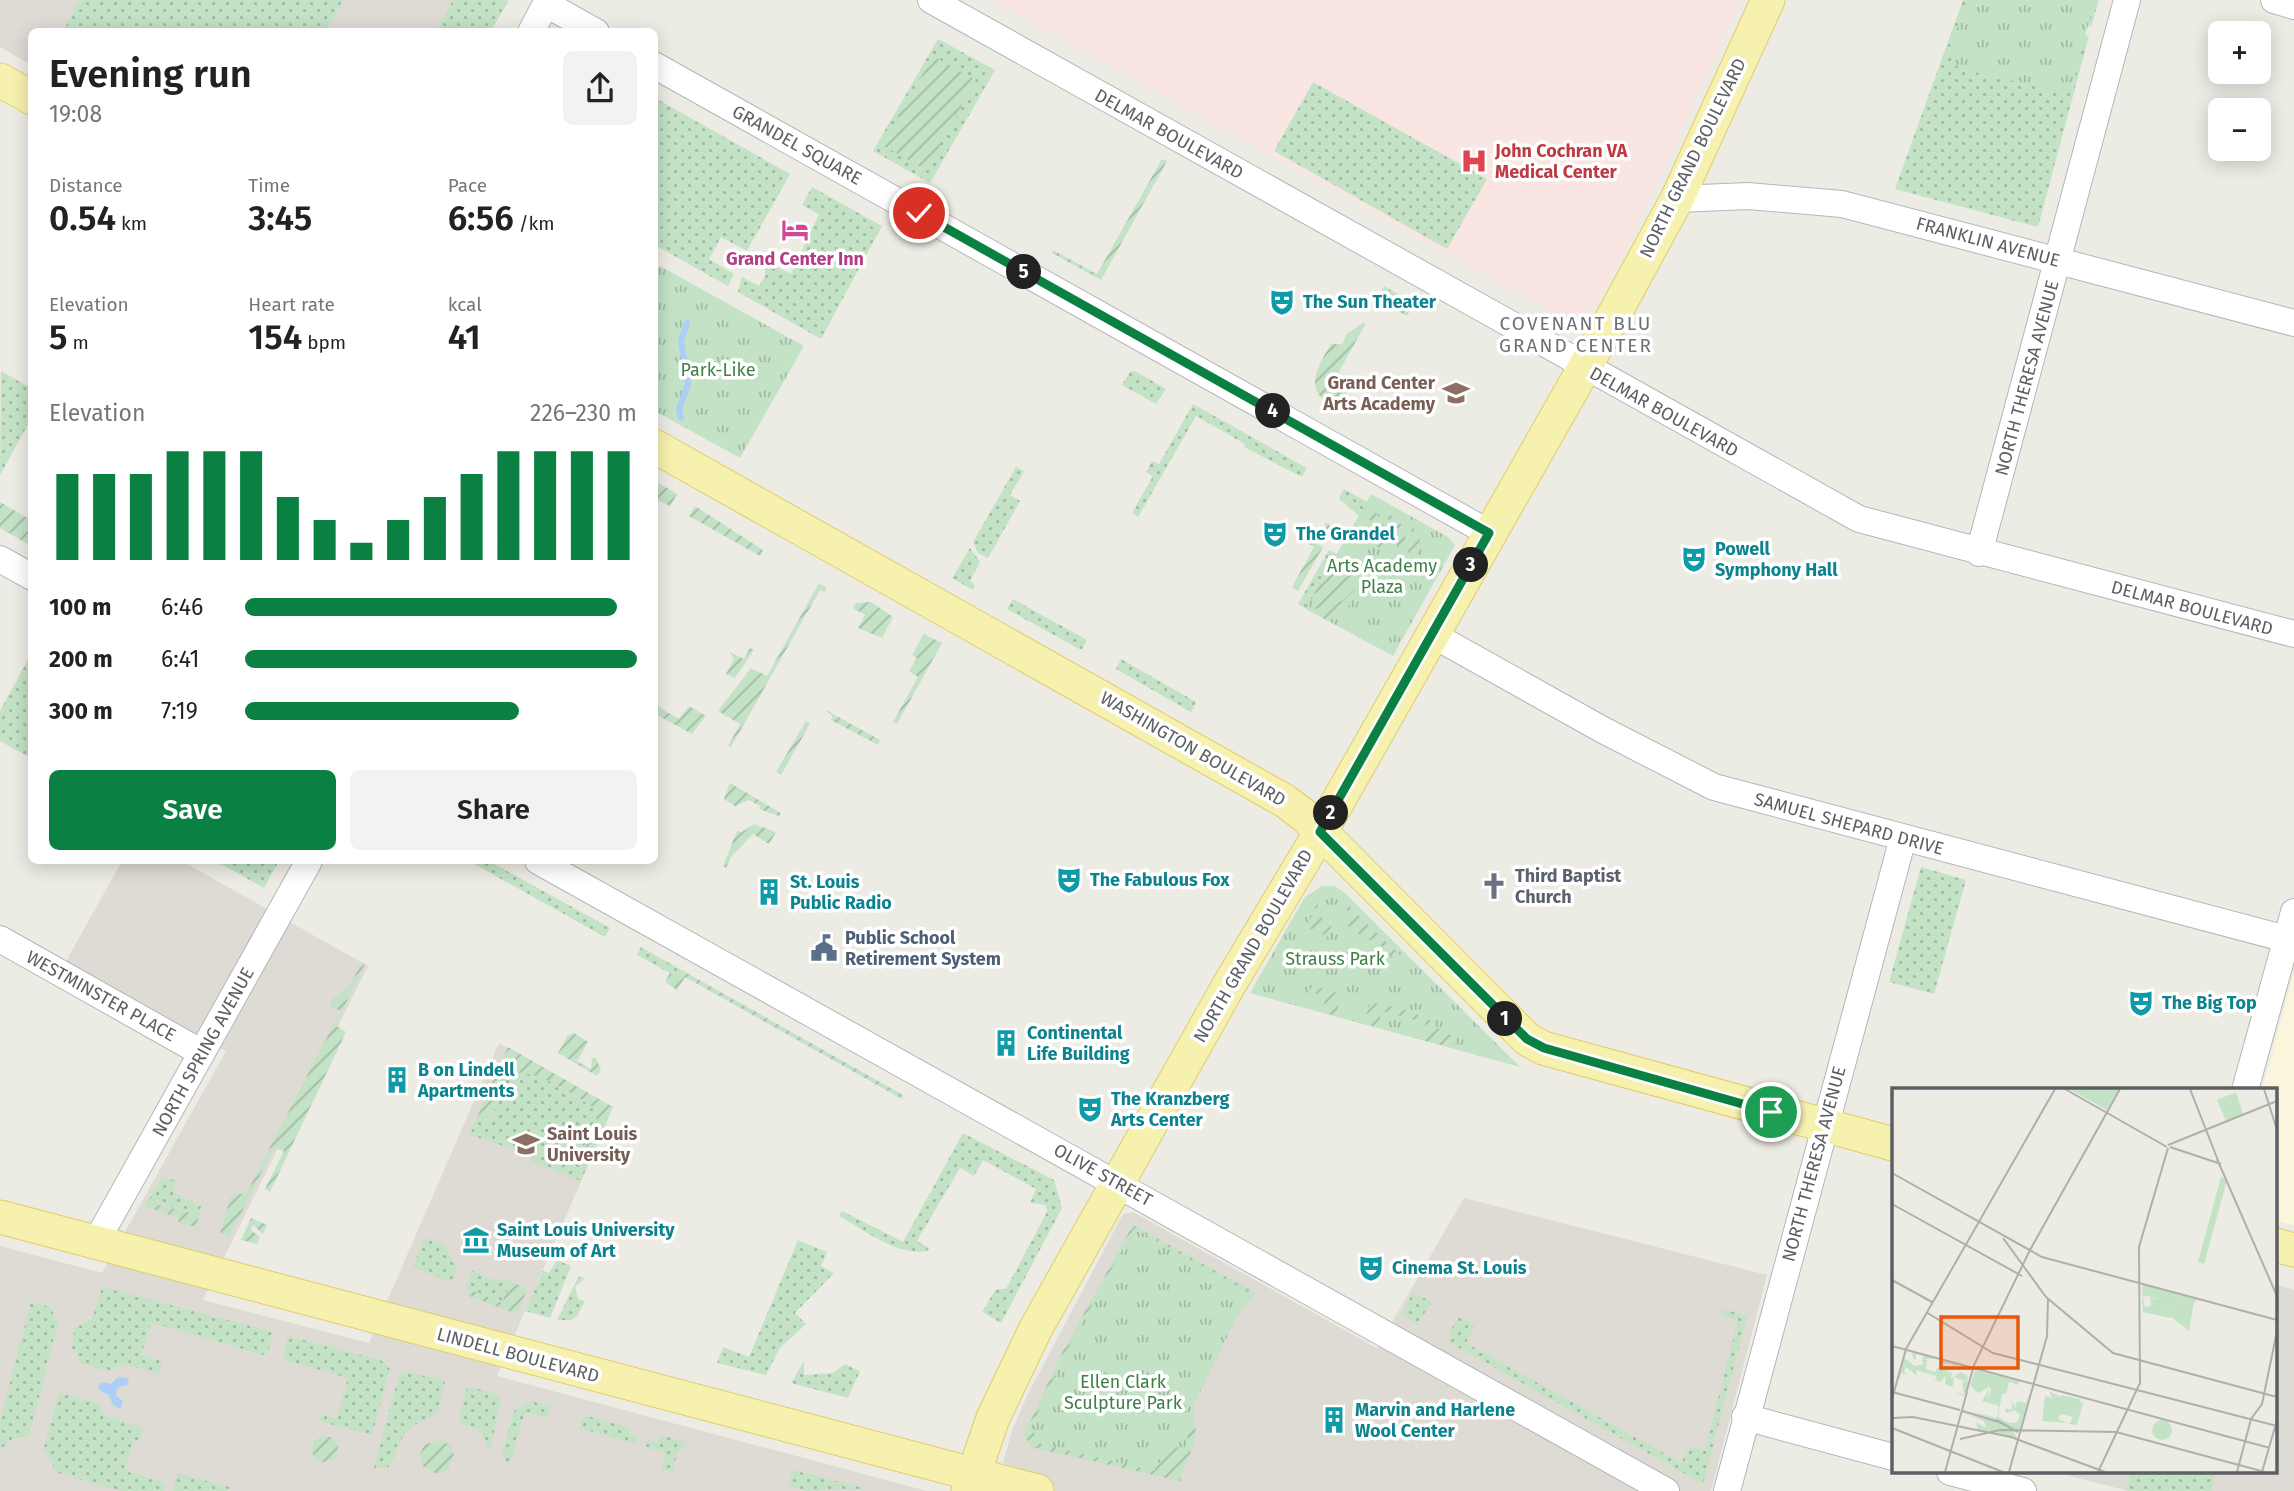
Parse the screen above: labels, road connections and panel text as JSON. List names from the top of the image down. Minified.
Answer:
{"streets":{"main road":["NORTH GRAND BOULEVARD","WASHINGTON BOULEVARD","LINDELL BOULEVARD"],"street":["DELMAR BOULEVARD","GRANDEL SQUARE","FRANKLIN AVENUE","NORTH THERESA AVENUE","SAMUEL SHEPARD DRIVE","WESTMINSTER PLACE","NORTH SPRING AVENUE","OLIVE STREET"]},"crossings":[["DELMAR BOULEVARD","NORTH GRAND BOULEVARD"],["DELMAR BOULEVARD","NORTH THERESA AVENUE"],["GRANDEL SQUARE","NORTH GRAND BOULEVARD"],["NORTH GRAND BOULEVARD","FRANKLIN AVENUE"],["NORTH GRAND BOULEVARD","WASHINGTON BOULEVARD"],["NORTH GRAND BOULEVARD","SAMUEL SHEPARD DRIVE"],["NORTH GRAND BOULEVARD","OLIVE STREET"],["NORTH GRAND BOULEVARD","LINDELL BOULEVARD"],["FRANKLIN AVENUE","NORTH THERESA AVENUE"],["NORTH THERESA AVENUE","WASHINGTON BOULEVARD"],["NORTH THERESA AVENUE","SAMUEL SHEPARD DRIVE"],["WESTMINSTER PLACE","NORTH SPRING AVENUE"],["NORTH SPRING AVENUE","LINDELL BOULEVARD"]],"districts":["COVENANT BLU GRAND CENTER"],"parks":["Park-Like","Arts Academy Plaza","Strauss Park","Ellen Clark Sculpture Park"],"places":{"hospital":["John Cochran VA Medical Center"],"hotel":["Grand Center Inn"],"theatre":["The Sun Theater","The Grandel","Powell Symphony Hall","The Fabulous Fox","The Big Top","The Kranzberg Arts Center","Cinema St. Louis"],"school or university":["Grand Center Arts Academy","Saint Louis University"],"church":["Third Baptist Church"],"building":["St. Louis Public Radio","Continental Life Building","B on Lindell Apartments","Marvin and Harlene Wool Center"],"public building":["Public School Retirement System"],"museum":["Saint Louis University Museum of Art"]},"page":{"map_buttons":["+","−"],"heading":["Evening run","19:08"],"stats":[["Distance","0.54 km"],["Time","3:45"],["Pace","6:56 /km"],["Elevation","5 m"],["Heart rate","154 bpm"],["kcal","41"]],"pins":["5","4","3","2","1"],"chart":["Elevation","226–230 m"],"list":[{"name":"100 m","note":"6:46"},{"name":"200 m","note":"6:41"},{"name":"300 m","note":"7:19"}],"buttons":["Save","Share"]}}
